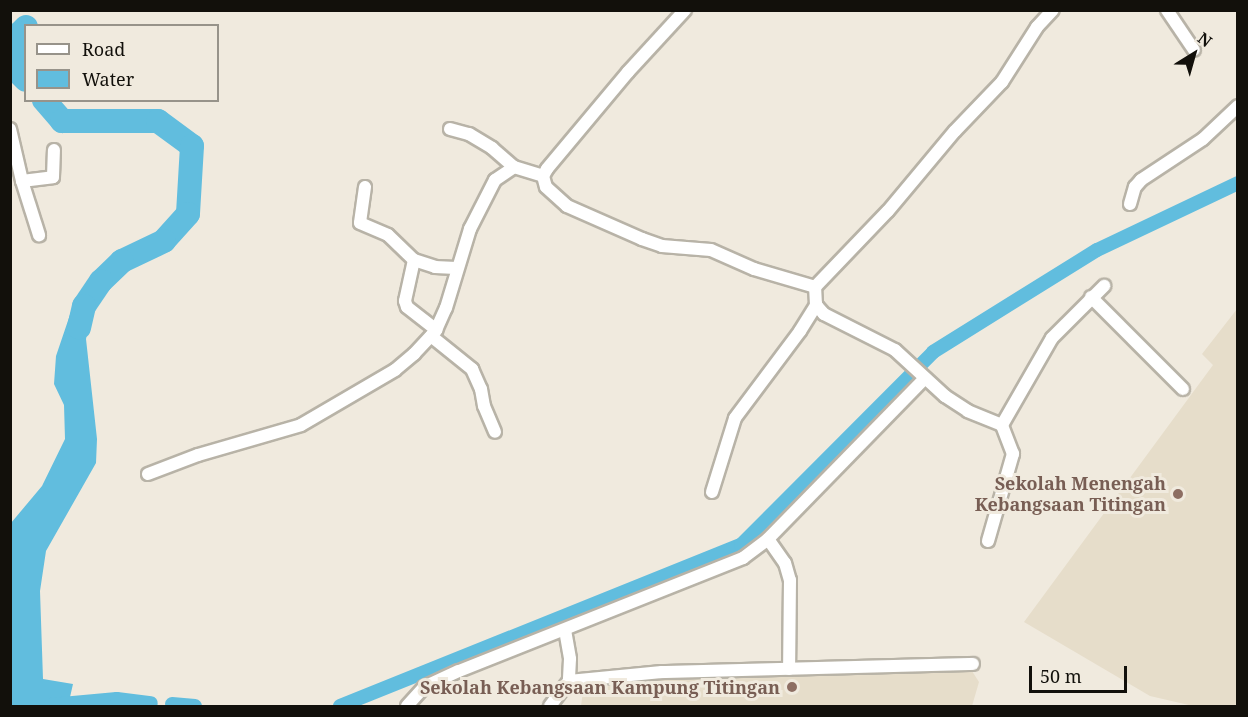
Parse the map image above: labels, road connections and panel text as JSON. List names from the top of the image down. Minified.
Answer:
{"places":["Sekolah Menengah Kebangsaan Titingan","Sekolah Kebangsaan Kampung Titingan"],"legend":["Road","Water"],"scale_bar":"50 m","north":"top right"}
